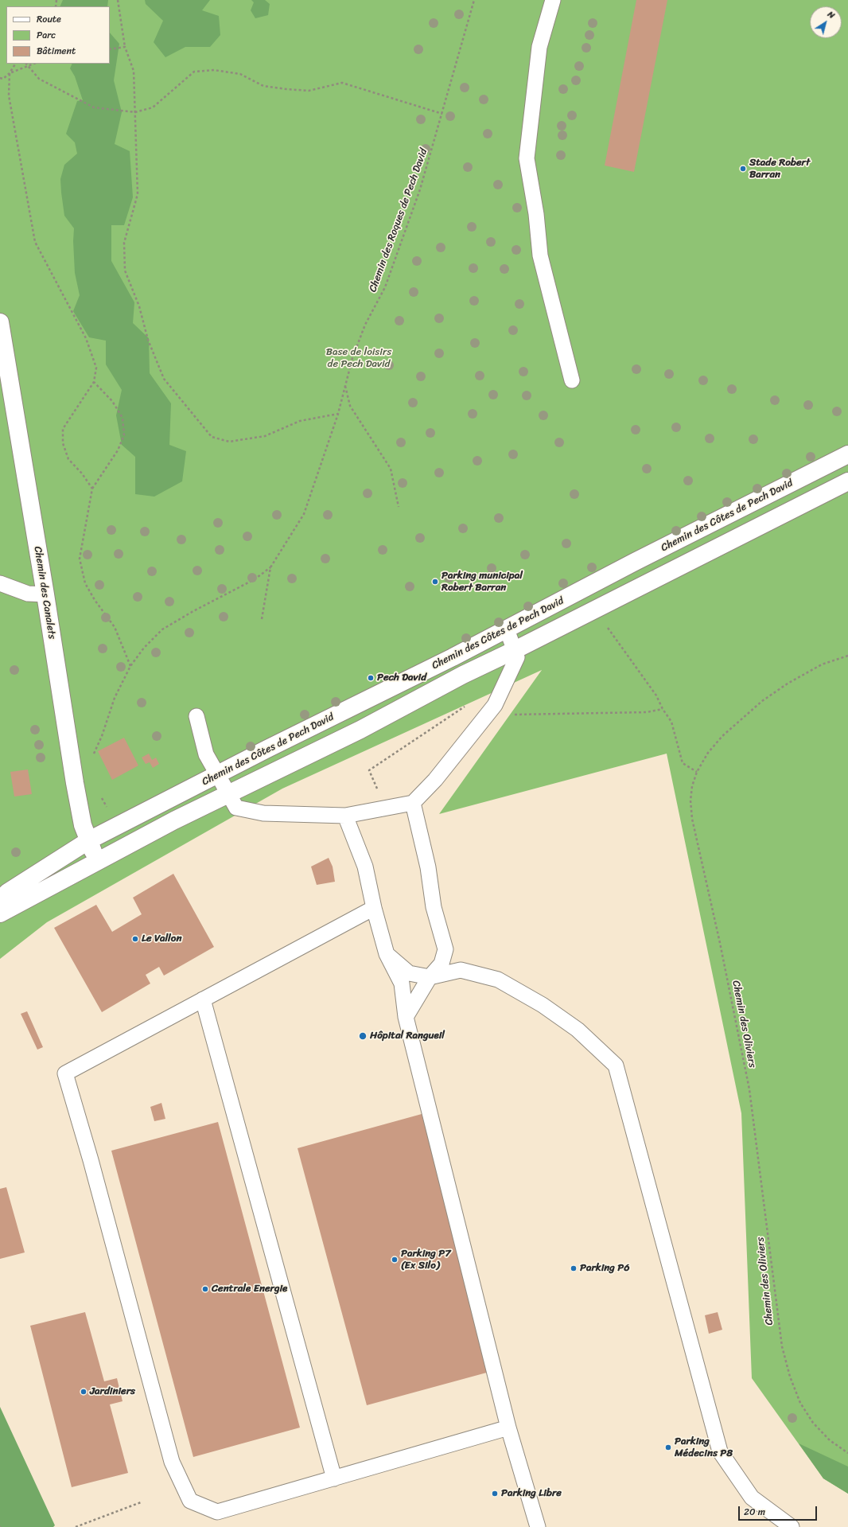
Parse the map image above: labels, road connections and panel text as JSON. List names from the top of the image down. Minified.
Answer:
{"streets":{"street":["Chemin des Côtes de Pech David","Chemin des Canalets"],"path":["Chemin des Roques de Pech David","Chemin des Oliviers"]},"crossings":[["Chemin des Côtes de Pech David","Chemin des Canalets"]],"parks":["Base de loisirs de Pech David"],"places":["Stade Robert Barran","Parking municipal Robert Barran","Pech David","Le Vallon","Hôpital Rangueil","Parking P7 (Ex Silo)","Parking P6","Centrale Energie","Jardiniers","Parking Médecins P8","Parking Libre"],"legend":["Route","Parc","Bâtiment"],"scale_bar":"20 m","north":"top right"}
